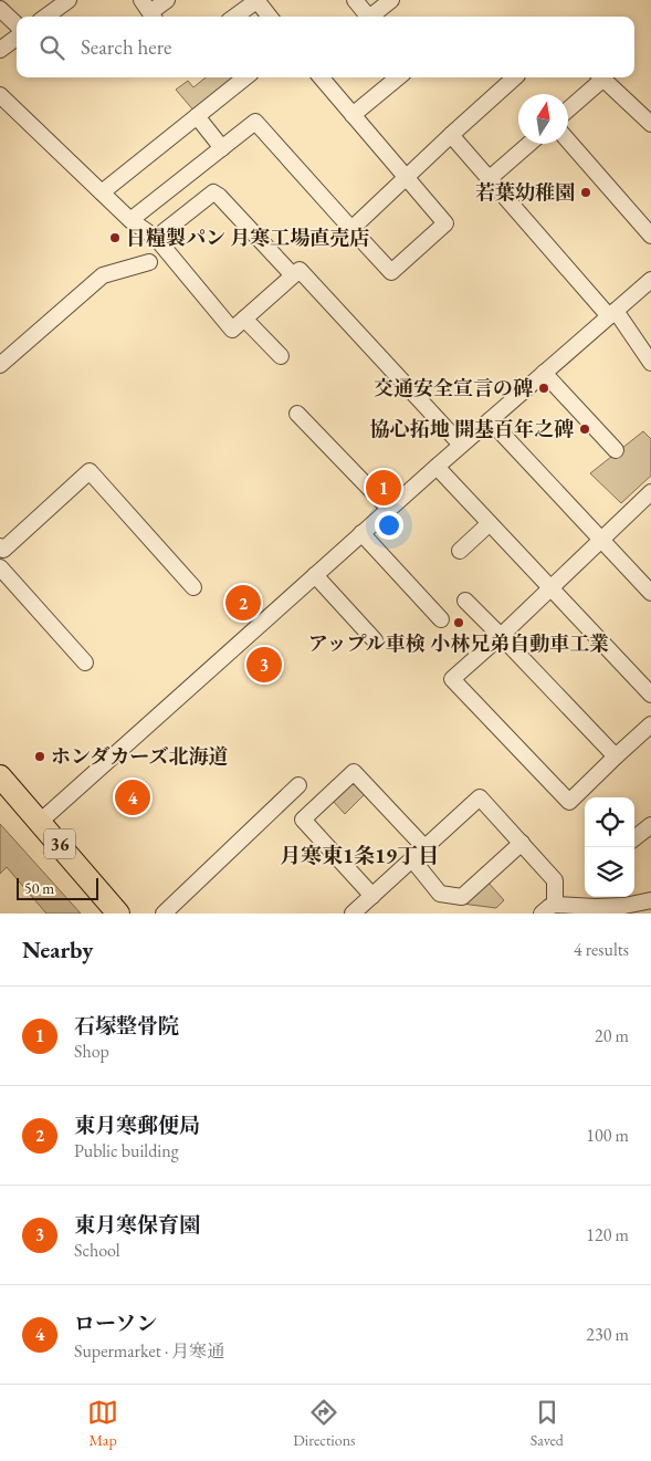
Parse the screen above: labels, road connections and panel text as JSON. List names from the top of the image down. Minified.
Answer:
{"streets":{"highway":["36"]},"districts":["月寒東1条19丁目"],"places":["若葉幼稚園","日糧製パン 月寒工場直売店","交通安全宣言の碑","協心拓地 開基百年之碑","アップル車検 小林兄弟自動車工業","ホンダカーズ北海道"],"scale_bar":"50 m","north":"top","page":{"search":"Search here","pins":["1","2","3","4"],"scale":"50 m","heading":["Nearby","4 results"],"list":[{"mark":"1","name":"石塚整骨院","note":"Shop","value":"20 m"},{"mark":"2","name":"東月寒郵便局","note":"Public building","value":"100 m"},{"mark":"3","name":"東月寒保育園","note":"School","value":"120 m"},{"mark":"4","name":"ローソン","note":"Supermarket · 月寒通","value":"230 m"}],"nav":["Map","Directions","Saved"]}}
